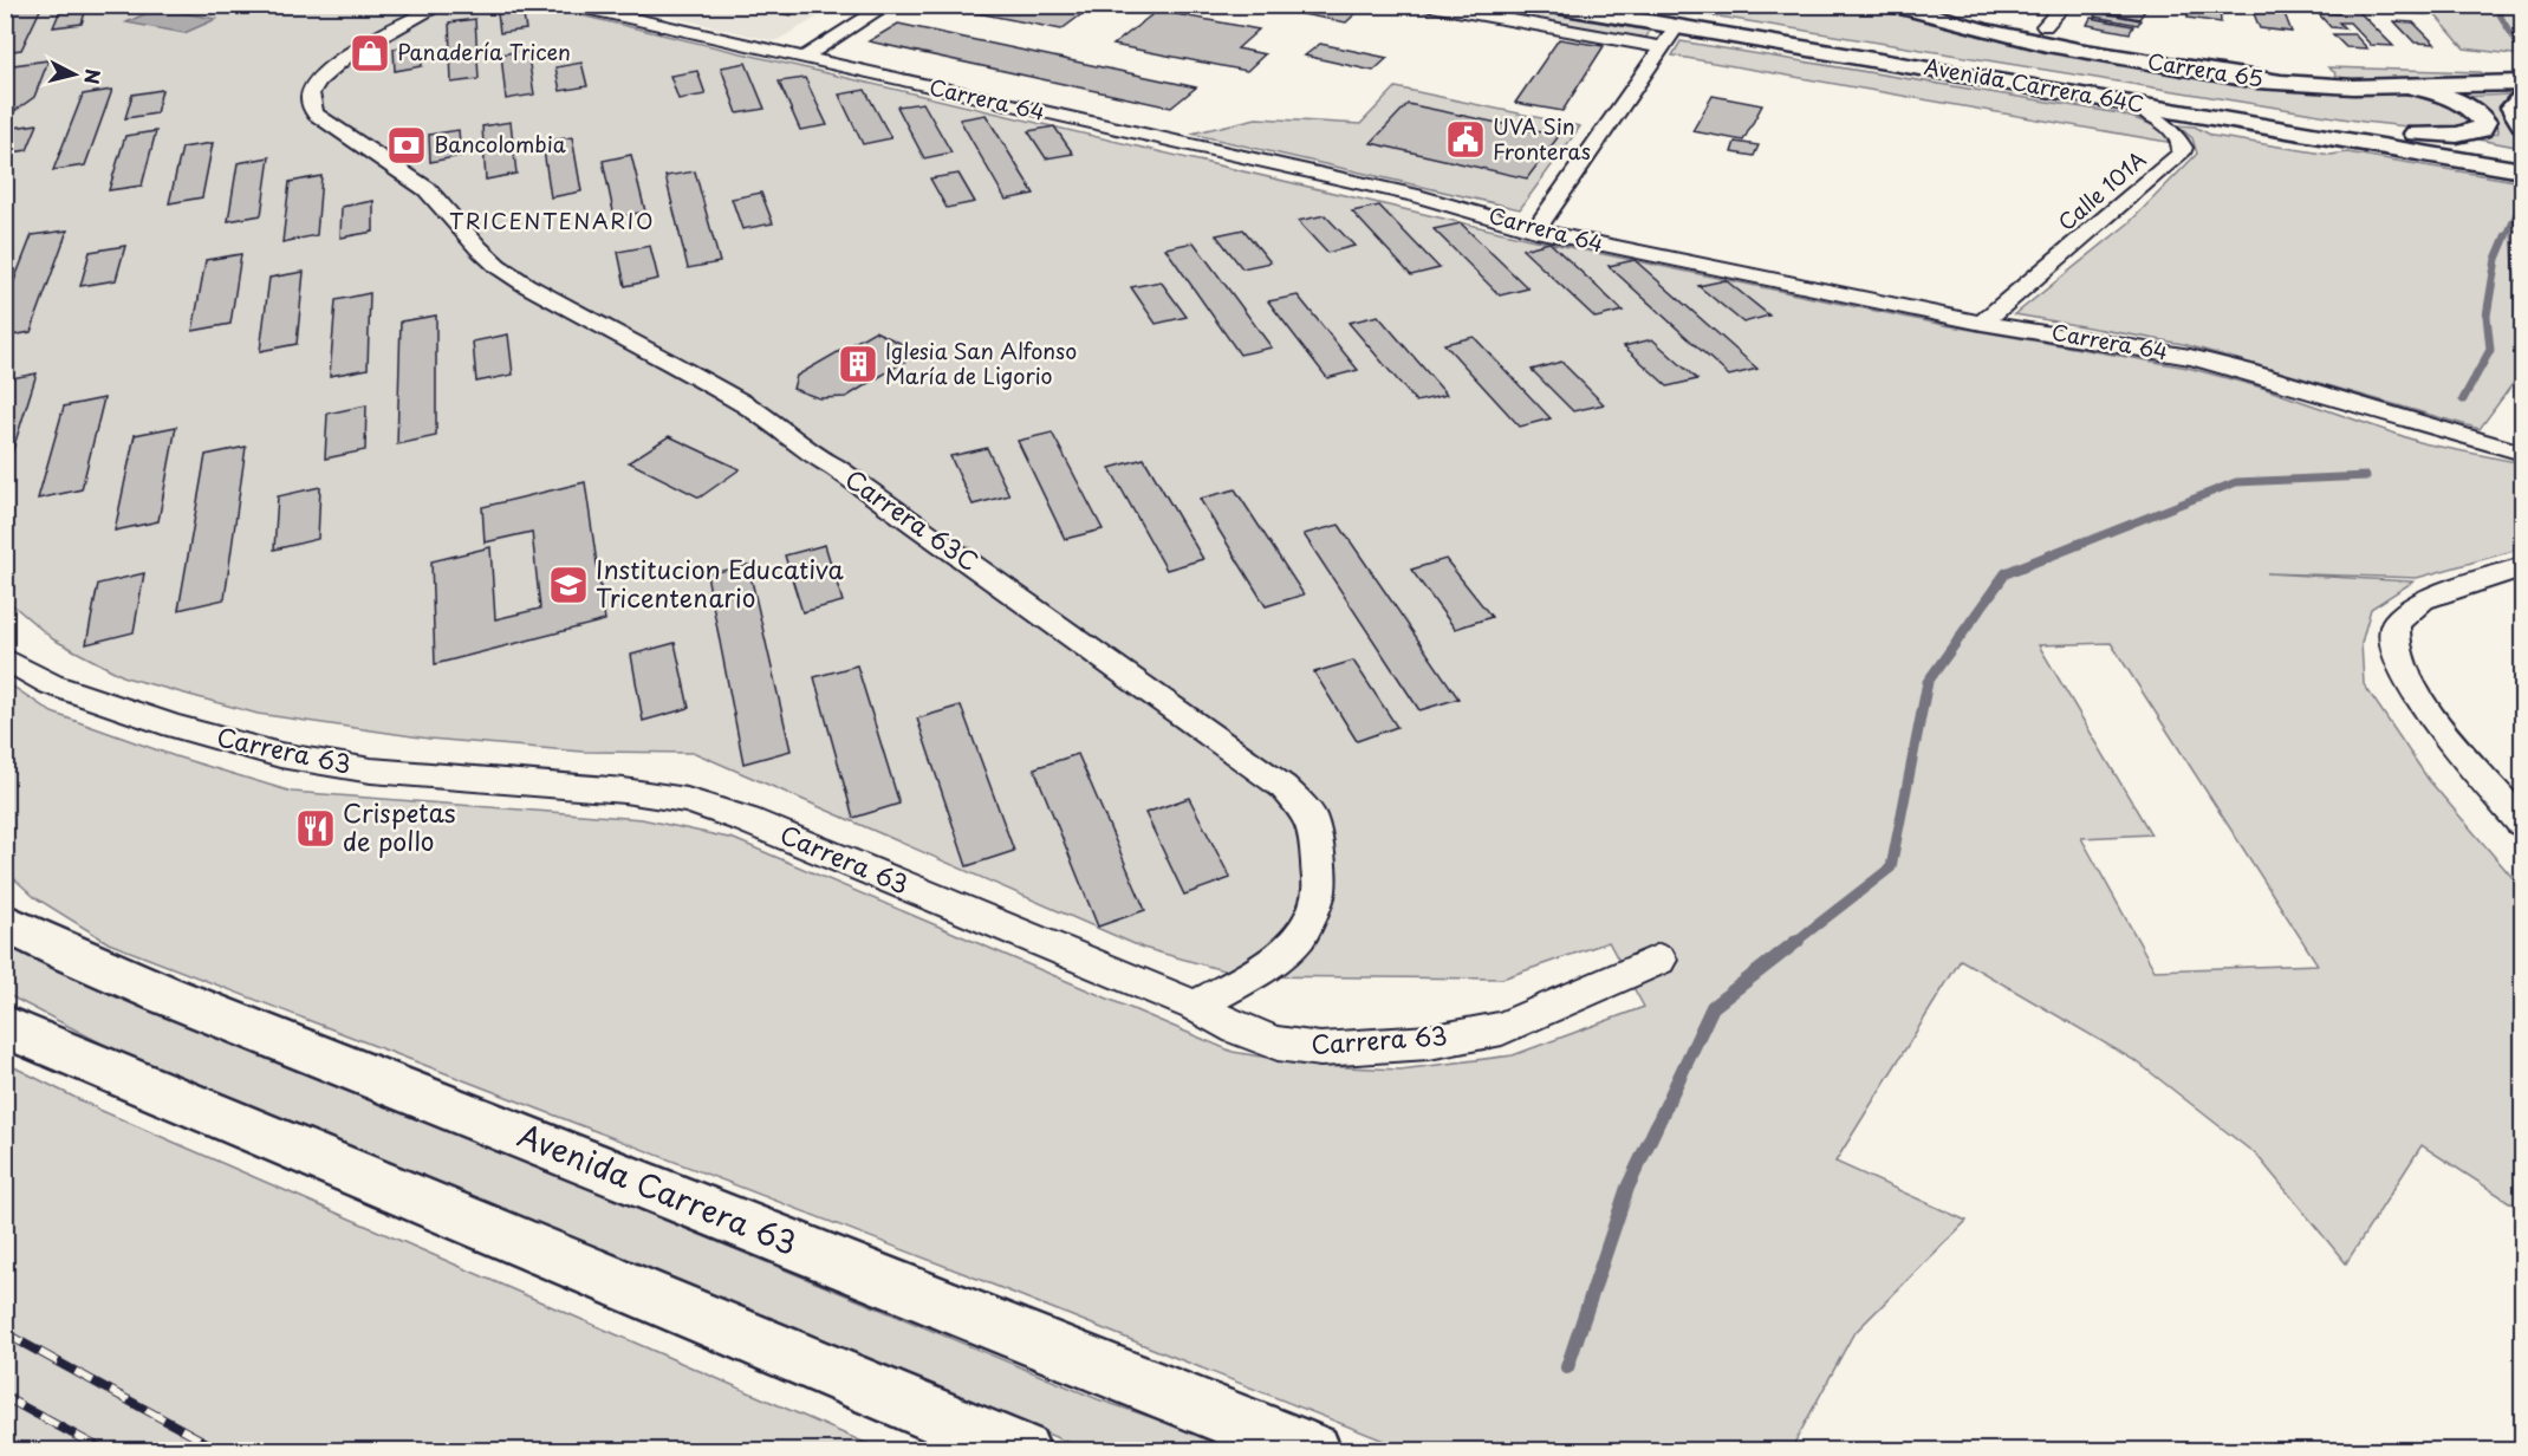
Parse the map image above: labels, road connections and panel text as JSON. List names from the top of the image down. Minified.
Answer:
{"streets":{"main road":["Carrera 65","Avenida Carrera 64C","Avenida Carrera 63"],"street":["Carrera 64","Calle 101A","Carrera 63C","Carrera 63"]},"crossings":[["Avenida Carrera 64C","Calle 101A"],["Carrera 64","Calle 101A"],["Carrera 63C","Carrera 63"]],"districts":["TRICENTENARIO"],"places":{"shop":["Panadería Tricen"],"public building":["UVA Sin Fronteras"],"bank":["Bancolombia"],"building":["Iglesia San Alfonso María de Ligorio"],"school or university":["Institucion Educativa Tricentenario"],"restaurant":["Crispetas de pollo"]},"north":"right"}
